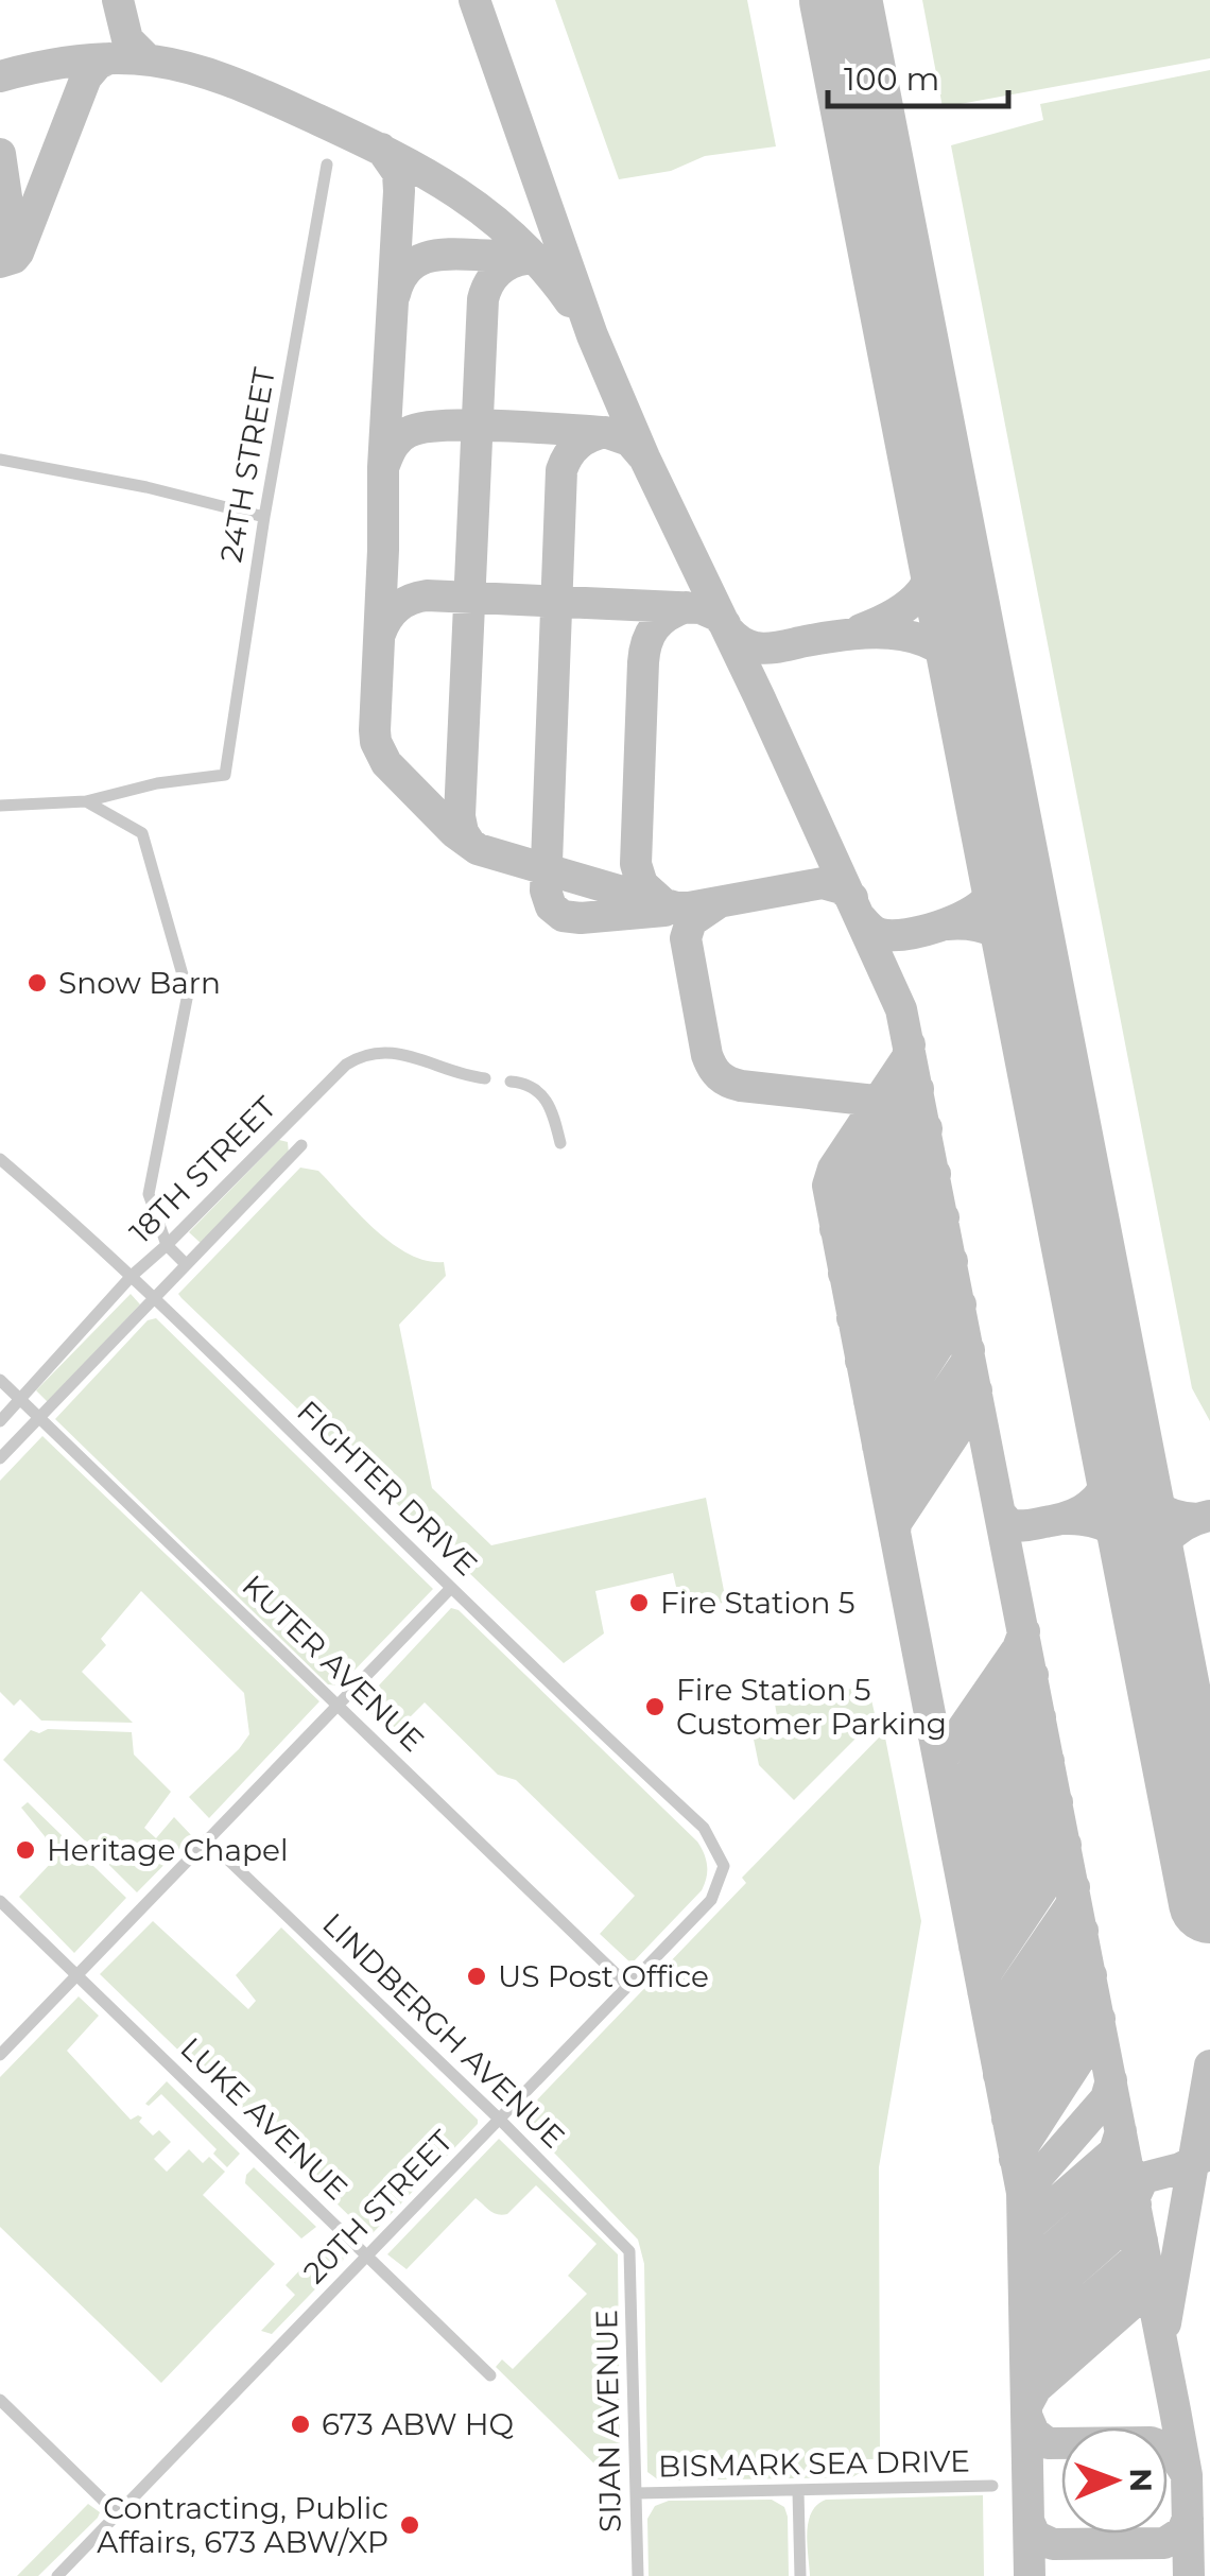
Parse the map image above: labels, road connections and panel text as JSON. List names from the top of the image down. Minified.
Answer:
{"streets":{"street":["24TH STREET","18TH STREET","FIGHTER DRIVE","KUTER AVENUE","LINDBERGH AVENUE","LUKE AVENUE","20TH STREET","SIJAN AVENUE","BISMARK SEA DRIVE"]},"crossings":[["18TH STREET","FIGHTER DRIVE"],["18TH STREET","KUTER AVENUE"],["FIGHTER DRIVE","20TH STREET"],["KUTER AVENUE","20TH STREET"],["LINDBERGH AVENUE","20TH STREET"],["LINDBERGH AVENUE","SIJAN AVENUE"],["LUKE AVENUE","20TH STREET"],["SIJAN AVENUE","BISMARK SEA DRIVE"]],"places":["Snow Barn","Fire Station 5","Fire Station 5 Customer Parking","Heritage Chapel","US Post Office","673 ABW HQ","Contracting, Public Affairs, 673 ABW/XP"],"scale_bar":"100 m","north":"right"}
